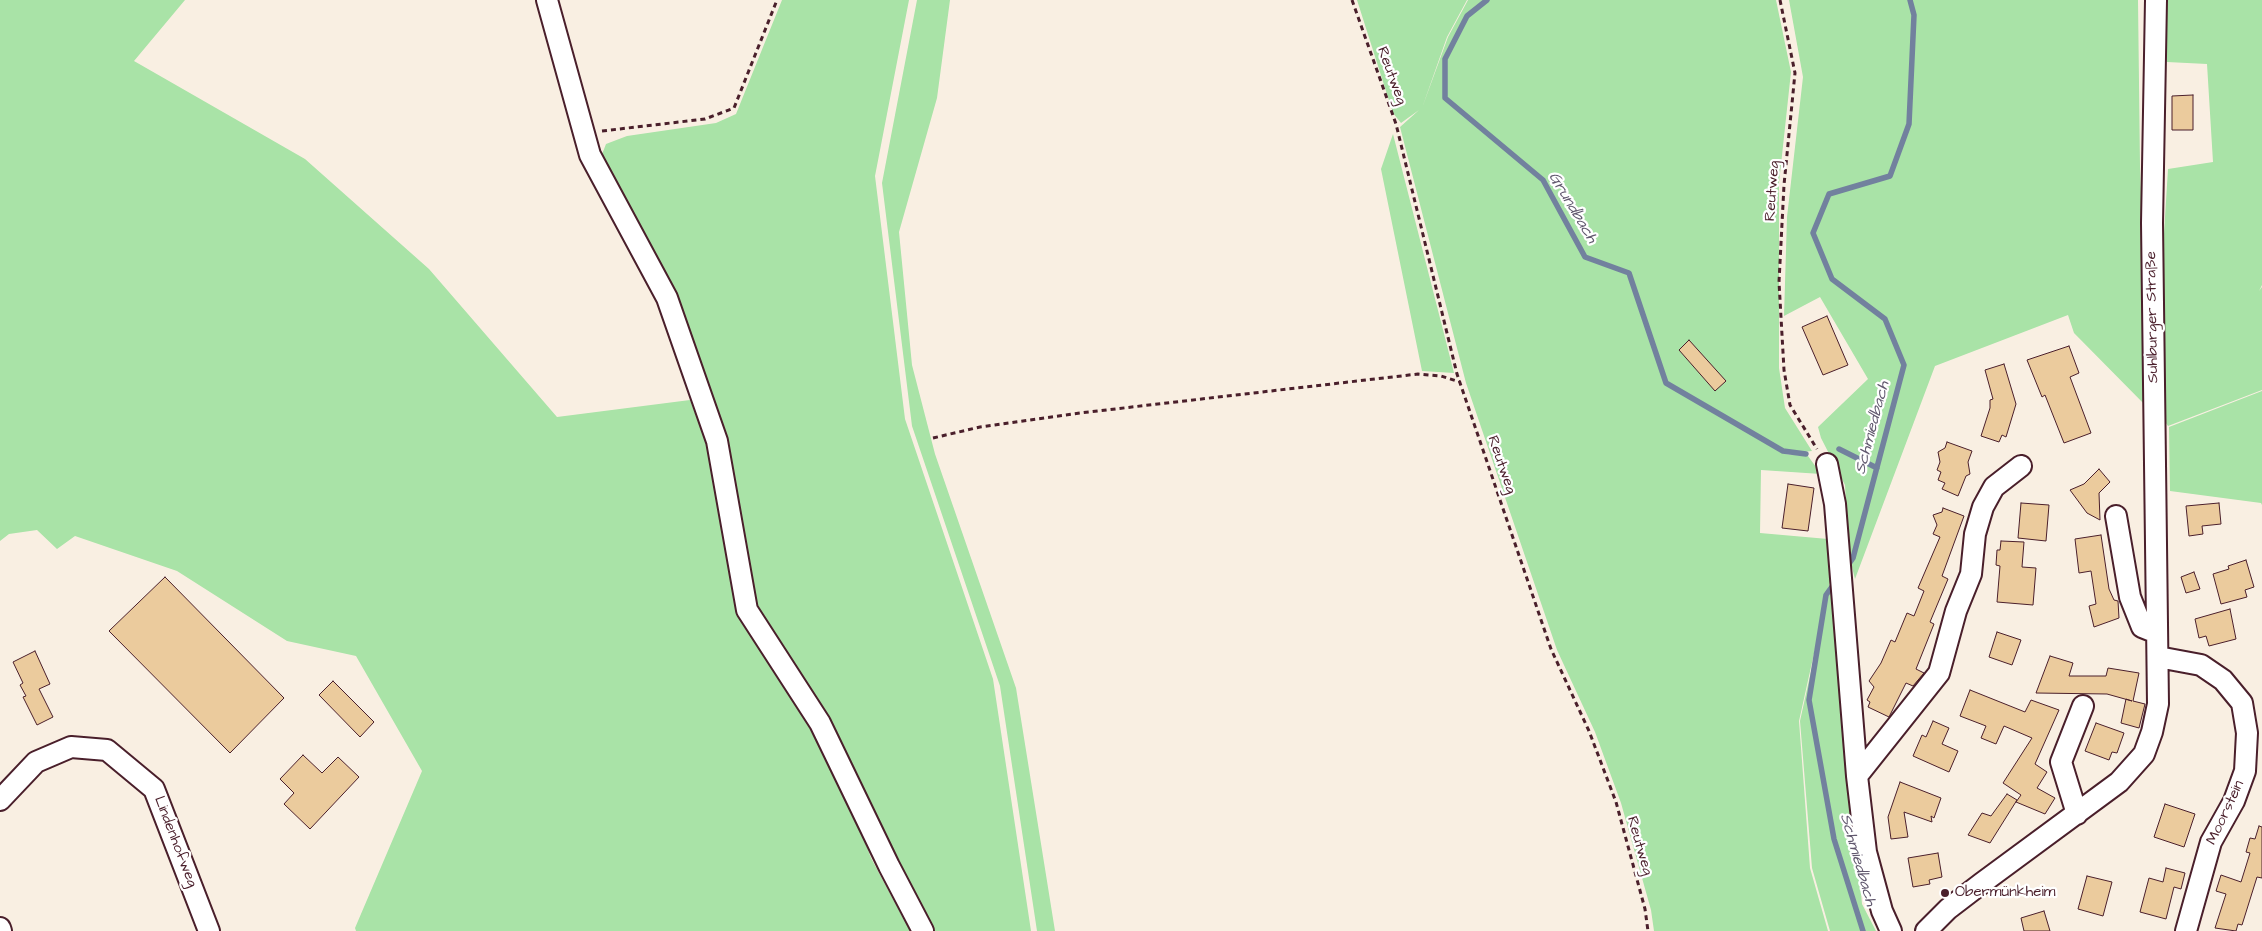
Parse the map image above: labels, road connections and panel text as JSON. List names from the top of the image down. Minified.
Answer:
{"streets":{"street":["Suhlburger Straße","Moorstein","Lindenhofweg"],"path":["Reutweg"]},"crossings":[["Suhlburger Straße","Moorstein"]],"water":["Grundbach","Schmiedbach"],"places":["Obermünkheim"]}
